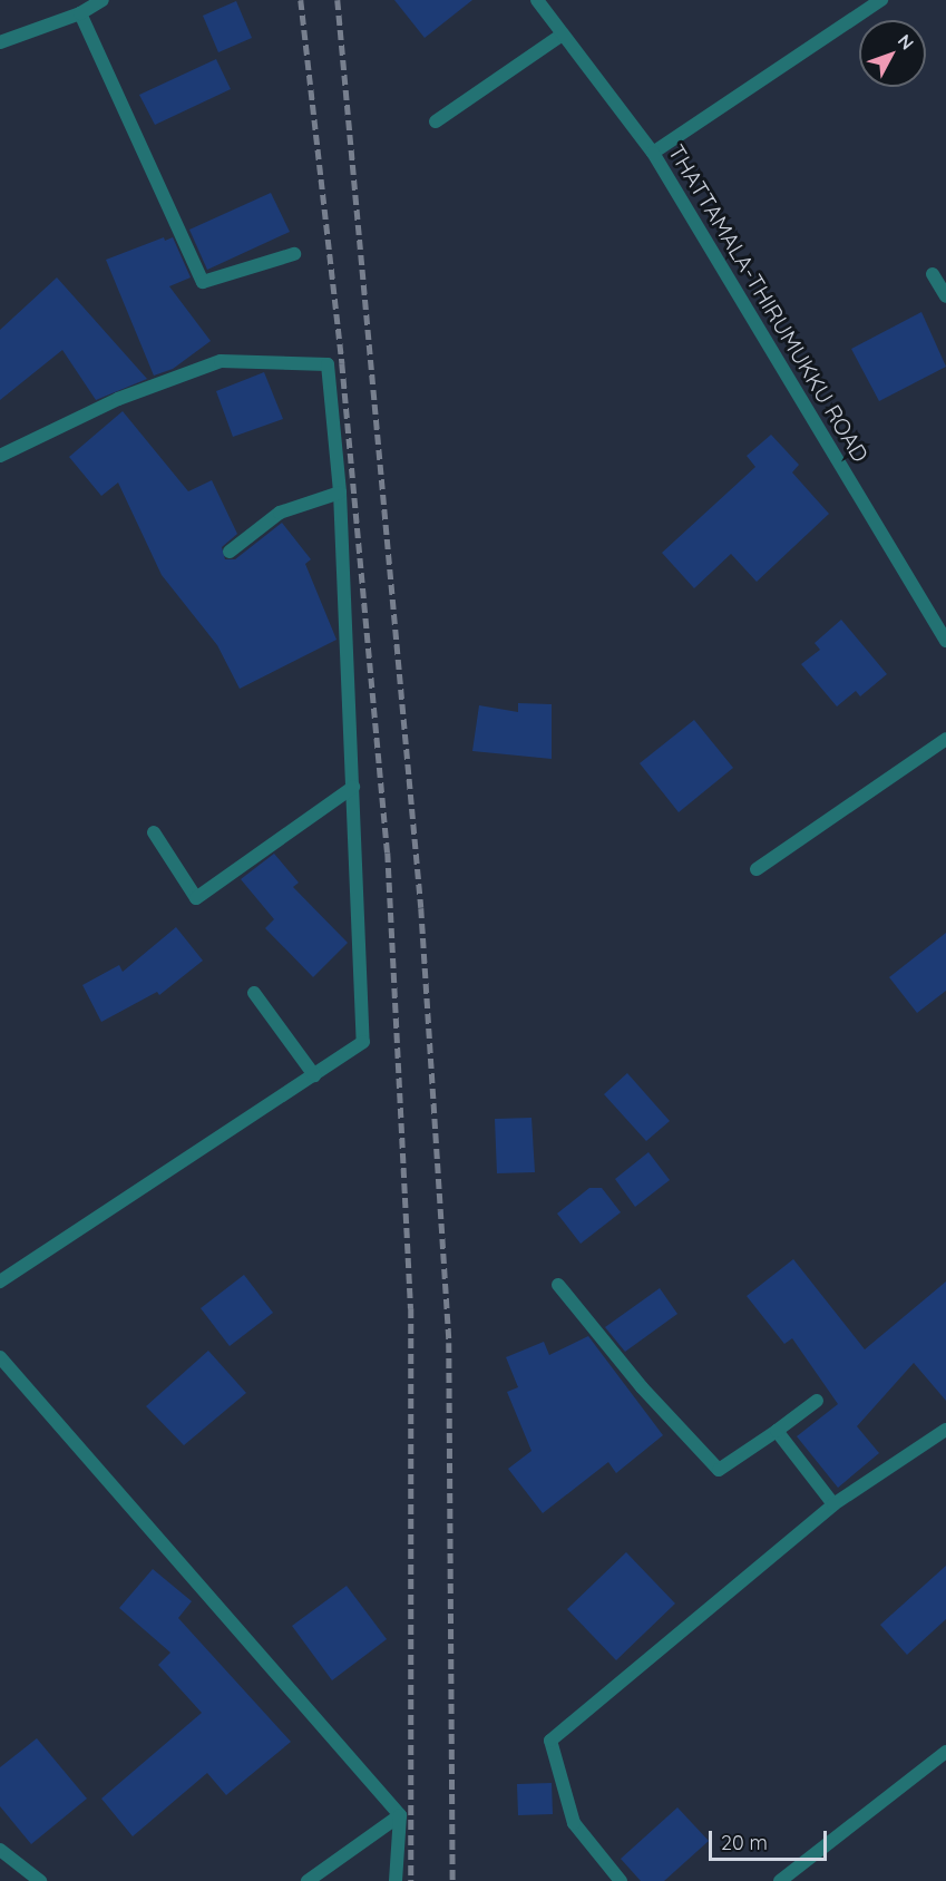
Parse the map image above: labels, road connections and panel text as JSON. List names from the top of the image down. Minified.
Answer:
{"streets":{"street":["THATTAMALA-THIRUMUKKU ROAD"]},"scale_bar":"20 m","north":"top right"}
